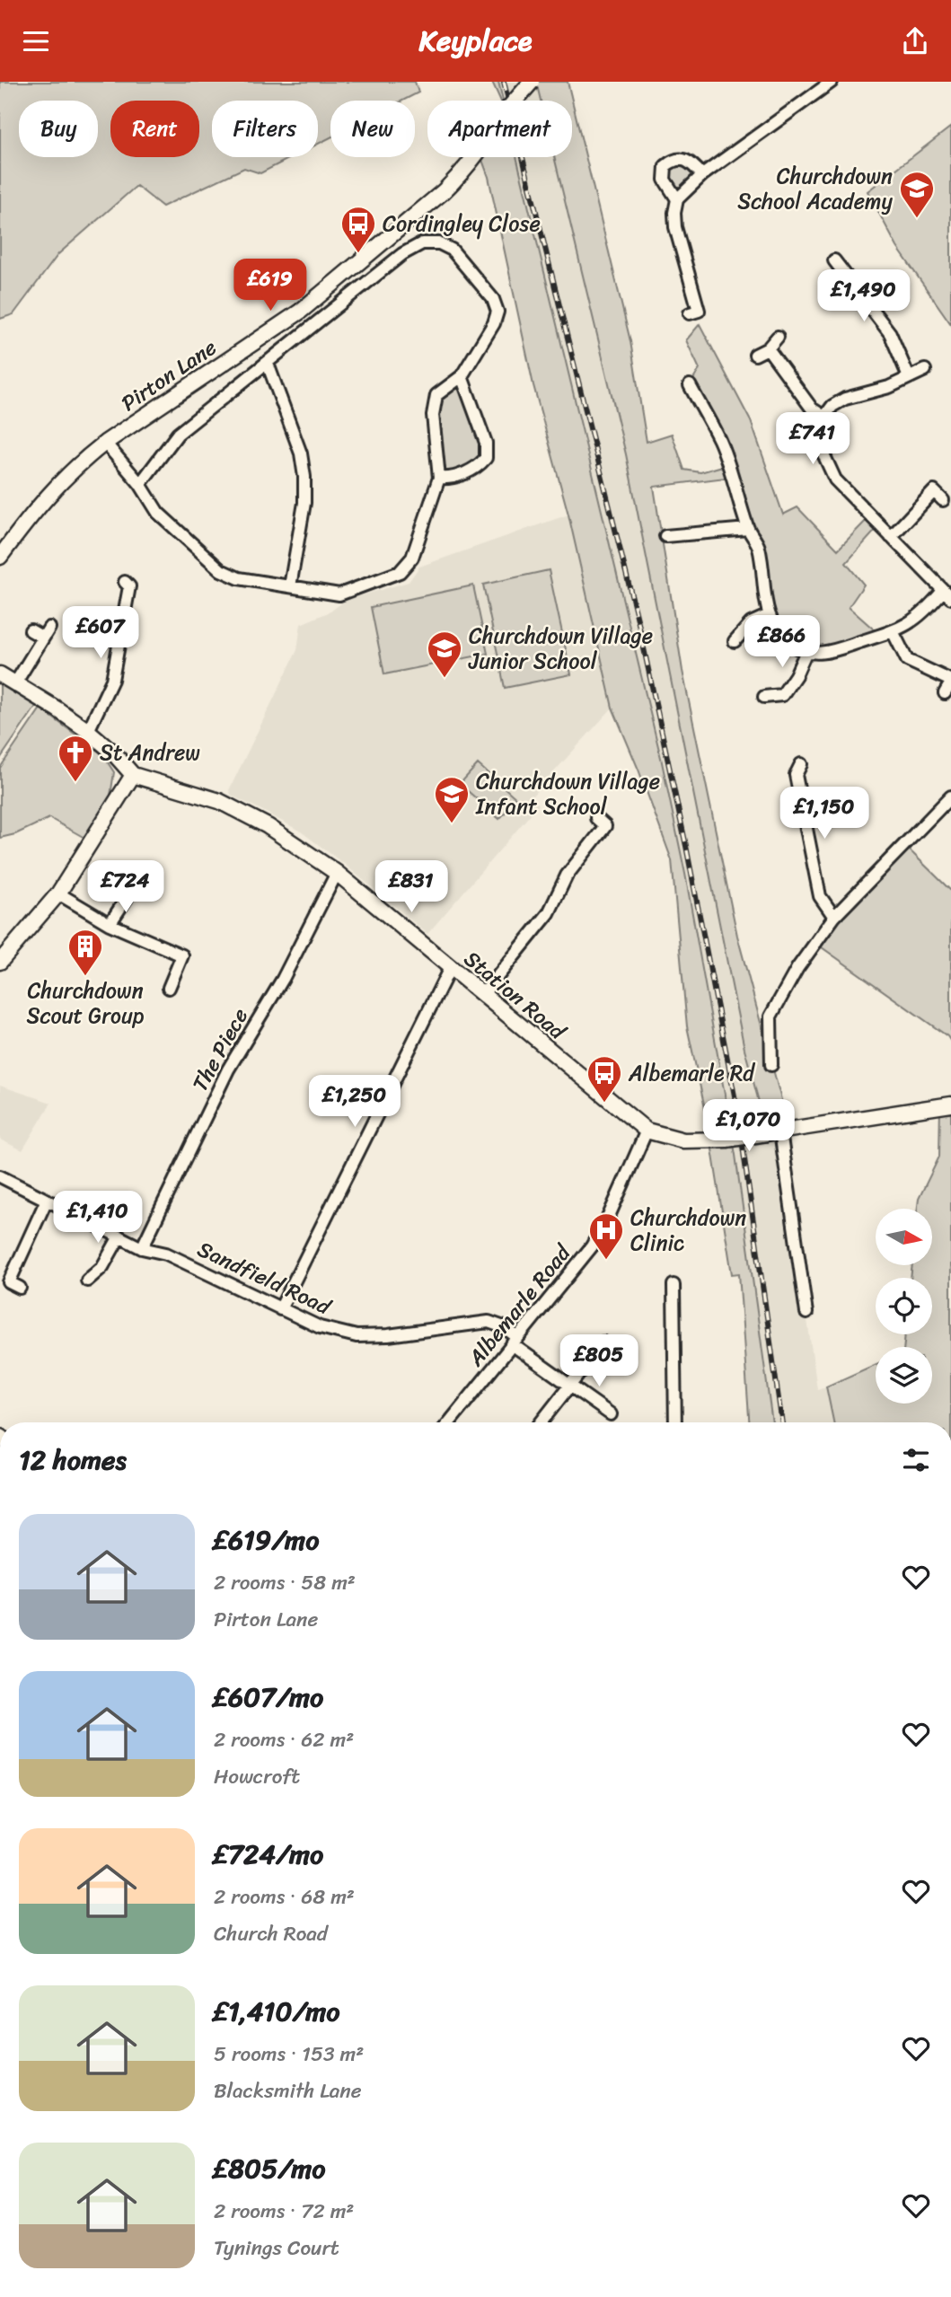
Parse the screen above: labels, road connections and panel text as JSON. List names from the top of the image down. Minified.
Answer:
{"streets":{"street":["Pirton Lane","Station Road","The Piece","Sandfield Road","Albemarle Road"]},"crossings":[["Station Road","The Piece"],["Station Road","Albemarle Road"],["The Piece","Sandfield Road"],["Sandfield Road","Albemarle Road"]],"places":{"school or university":["Churchdown School Academy","Churchdown Village Junior School","Churchdown Village Infant School"],"bus stop":["Cordingley Close","Albemarle Rd"],"church":["St Andrew"],"building":["Churchdown Scout Group"],"hospital":["Churchdown Clinic"]},"north":"right","page":{"header":"Keyplace","chip":["Buy","Rent","Filters","New","Apartment"],"price":["£619","£1,490","£741","£607","£866","£1,150","£724","£831","£1,250","£1,070","£1,410","£805"],"heading":"12 homes","list":[{"name":"£619/mo","note":"2 rooms · 58 m² · Pirton Lane"},{"name":"£607/mo","note":"2 rooms · 62 m² · Howcroft"},{"name":"£724/mo","note":"2 rooms · 68 m² · Church Road"},{"name":"£1,410/mo","note":"5 rooms · 153 m² · Blacksmith Lane"},{"name":"£805/mo","note":"2 rooms · 72 m² · Tynings Court"}]}}
